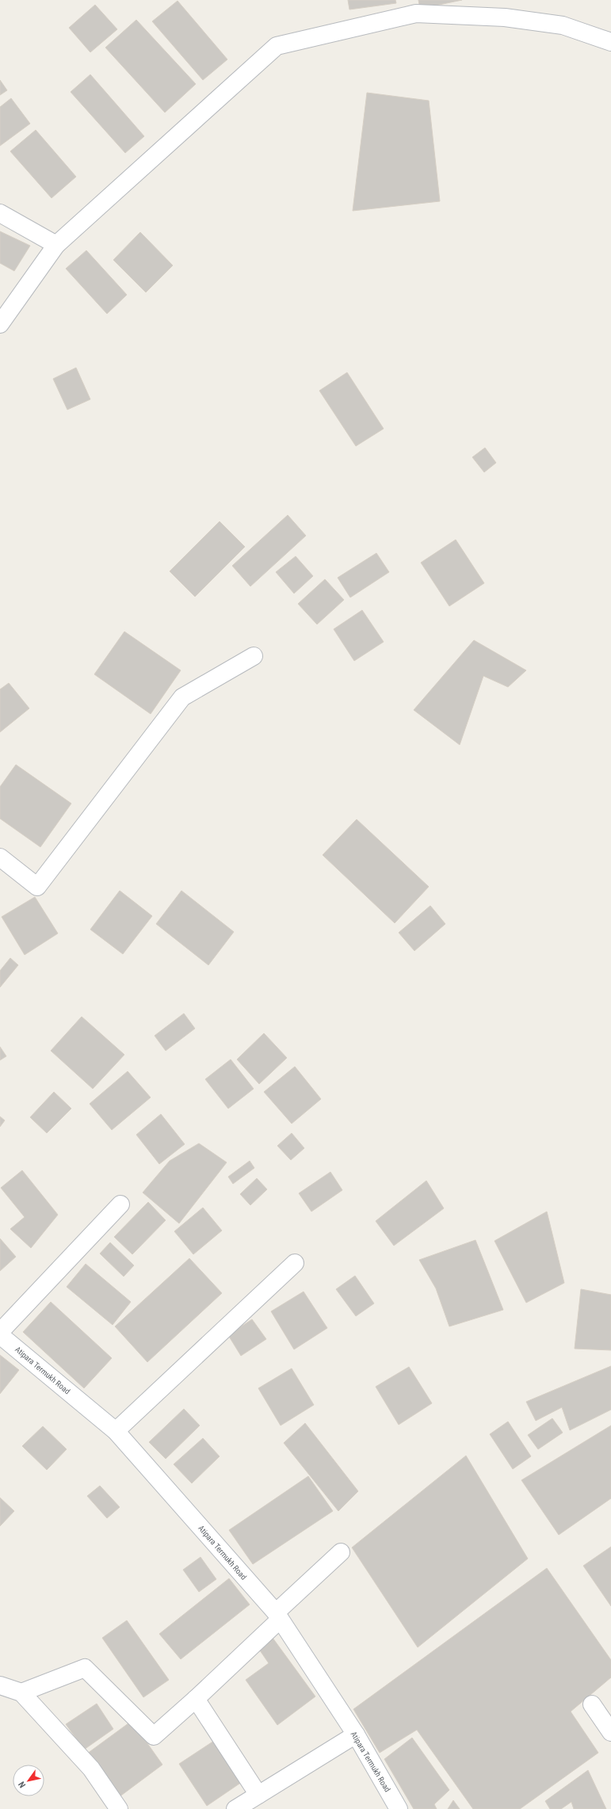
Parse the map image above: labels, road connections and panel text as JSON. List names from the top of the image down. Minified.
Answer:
{"streets":{"street":["Atipara Termukh Road"]},"north":"bottom left"}
